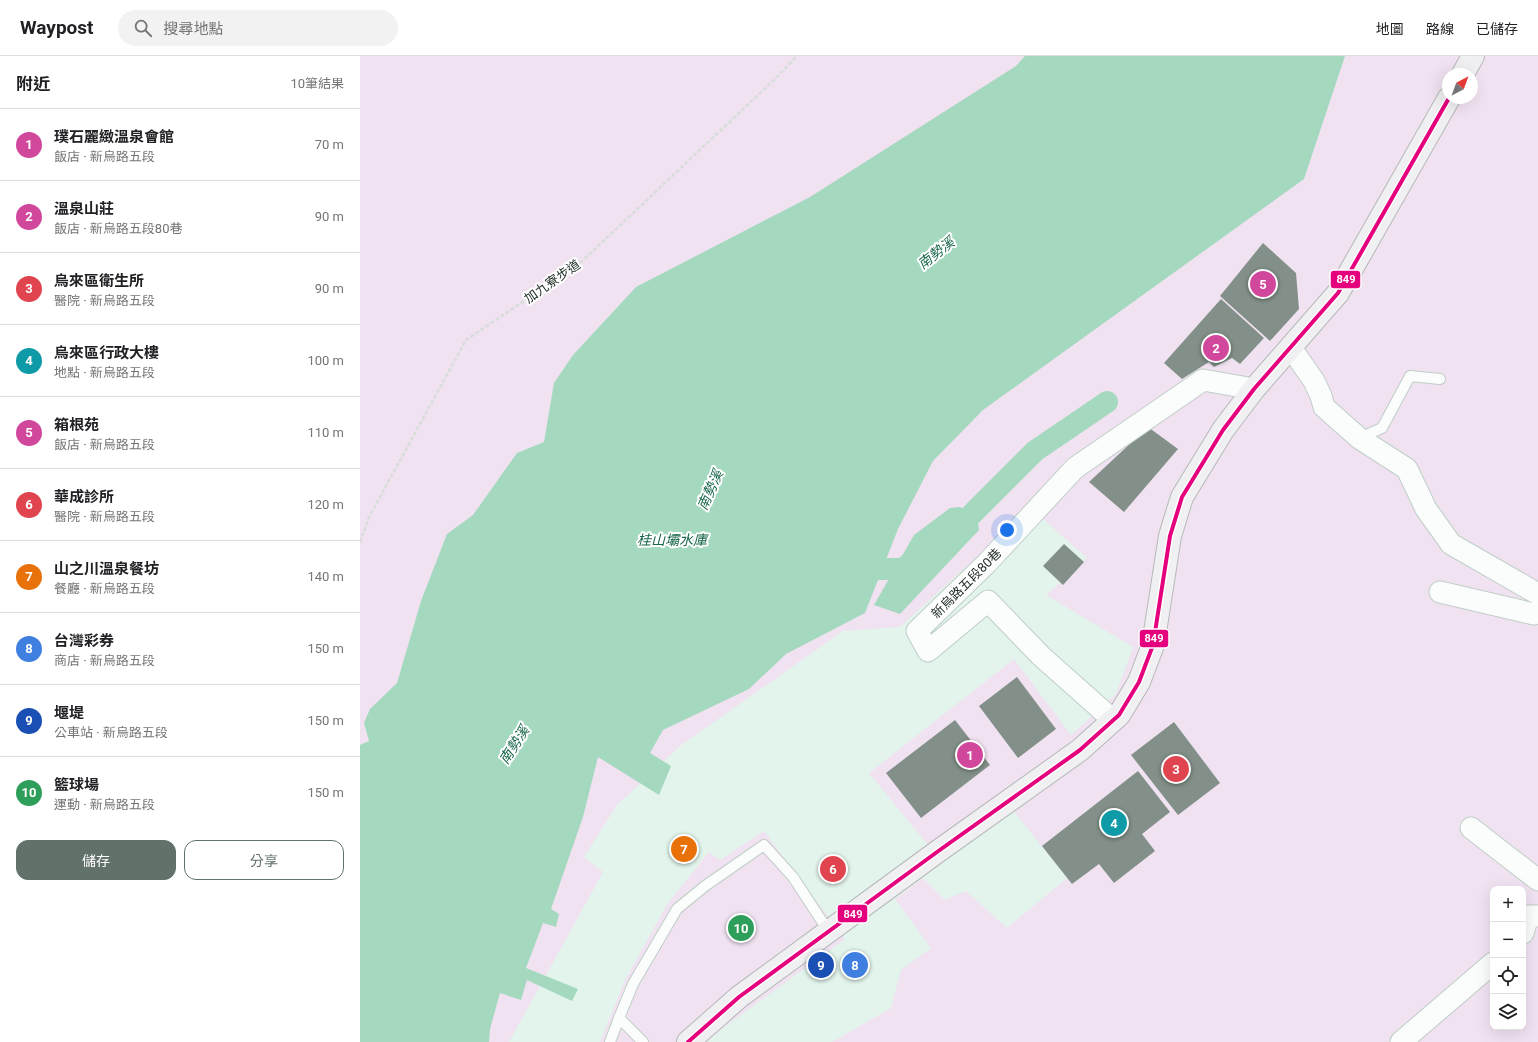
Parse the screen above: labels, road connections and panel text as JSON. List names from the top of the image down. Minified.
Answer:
{"streets":{"street":["新烏路五段80巷"],"path":["加九寮步道"]},"water":["南勢溪","桂山壩水庫"],"lines":["transit line 849"],"north":"top right","page":{"header":"Waypost","search":"搜尋地點","nav":["地圖","路線","已儲存"],"heading":["附近","10筆結果"],"list":[{"mark":"1","name":"璞石麗緻溫泉會館","note":"飯店 · 新烏路五段","value":"70 m"},{"mark":"2","name":"溫泉山莊","note":"飯店 · 新烏路五段80巷","value":"90 m"},{"mark":"3","name":"烏來區衛生所","note":"醫院 · 新烏路五段","value":"90 m"},{"mark":"4","name":"烏來區行政大樓","note":"地點 · 新烏路五段","value":"100 m"},{"mark":"5","name":"箱根苑","note":"飯店 · 新烏路五段","value":"110 m"},{"mark":"6","name":"華成診所","note":"醫院 · 新烏路五段","value":"120 m"},{"mark":"7","name":"山之川溫泉餐坊","note":"餐廳 · 新烏路五段","value":"140 m"},{"mark":"8","name":"台灣彩券","note":"商店 · 新烏路五段","value":"150 m"},{"mark":"9","name":"堰堤","note":"公車站 · 新烏路五段","value":"150 m"},{"mark":"10","name":"籃球場","note":"運動 · 新烏路五段","value":"150 m"}],"pins":["5","2","1","3","4","7","6","10","8","9"],"buttons":["儲存","分享"],"map_buttons":["+","−"]}}
